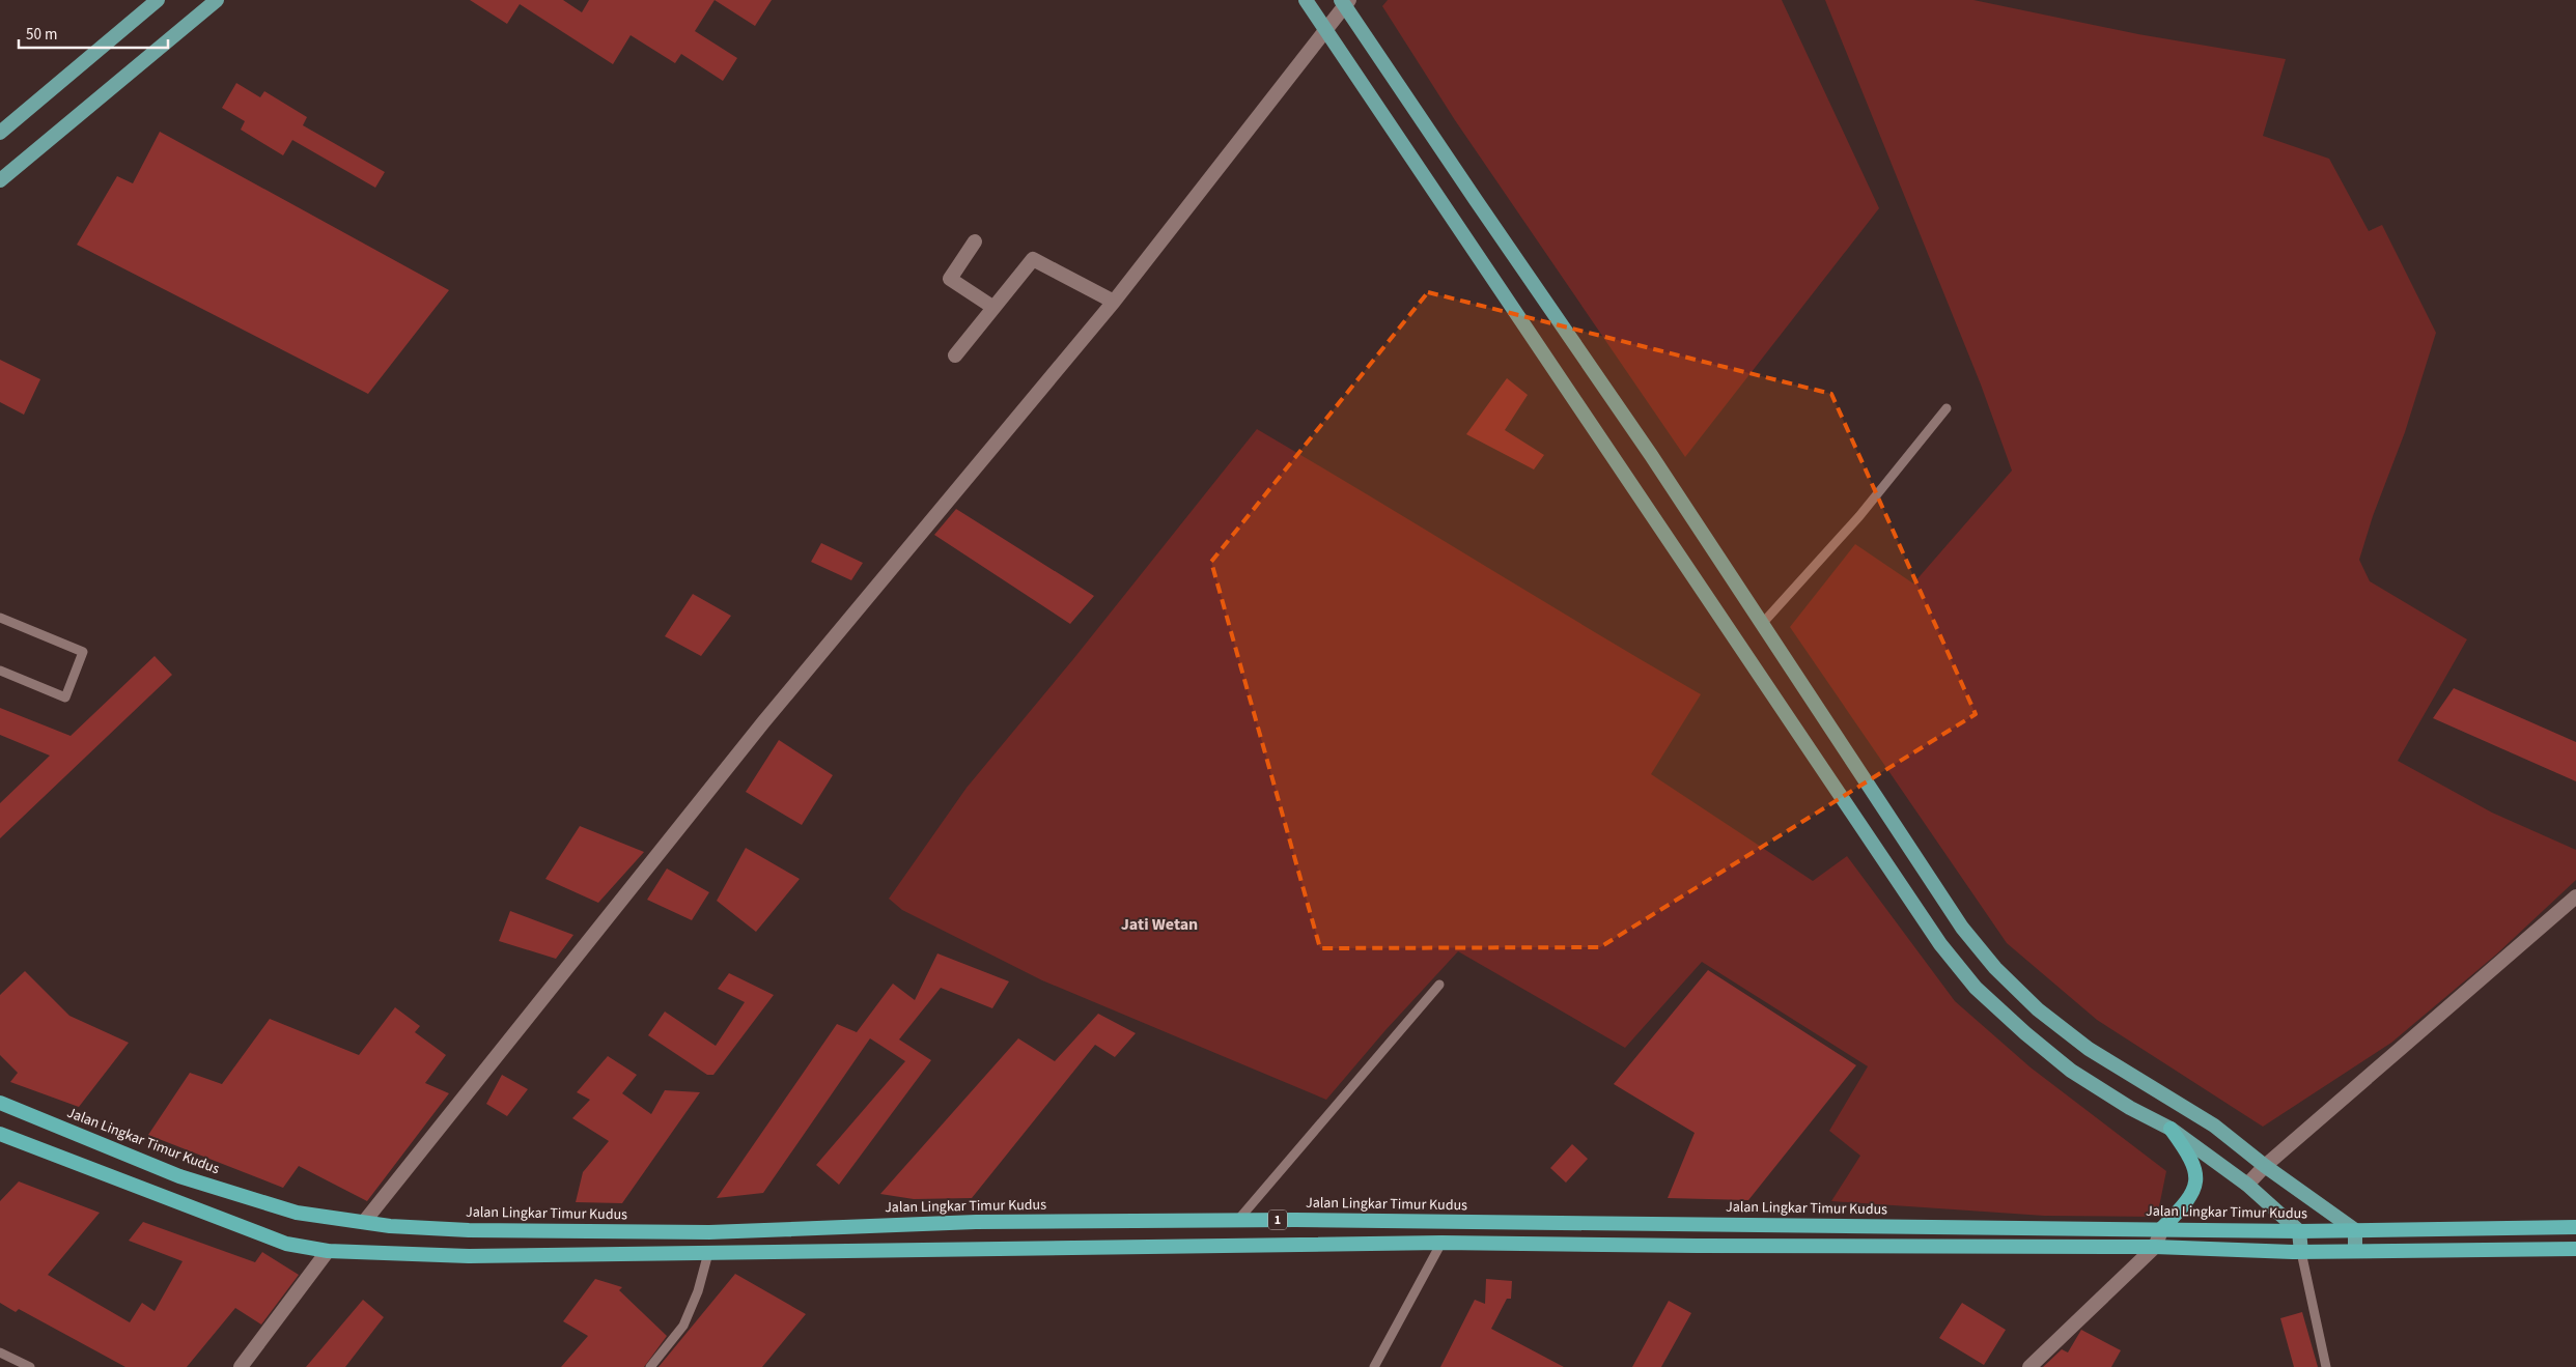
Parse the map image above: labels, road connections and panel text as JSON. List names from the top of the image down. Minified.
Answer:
{"streets":{"highway":["Jalan Lingkar Timur Kudus","1"]},"districts":["Jati Wetan"],"scale_bar":"50 m"}
